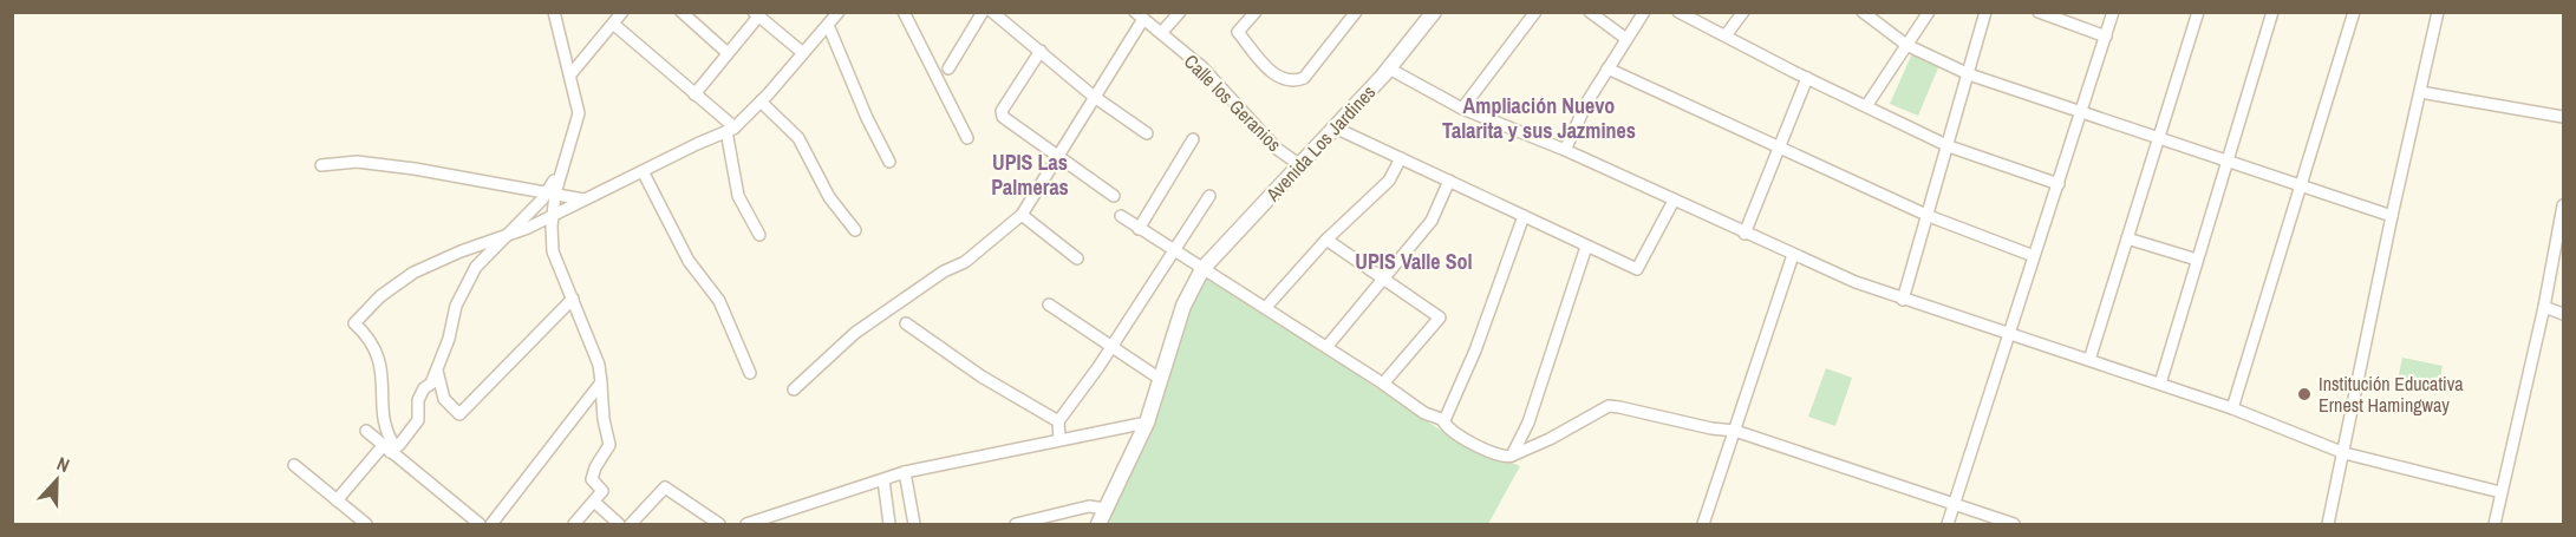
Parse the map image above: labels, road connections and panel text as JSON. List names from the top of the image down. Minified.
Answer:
{"streets":{"street":["Calle los Geranios","Avenida Los Jardines"]},"crossings":[["Calle los Geranios","Avenida Los Jardines"]],"districts":["Ampliación Nuevo Talarita y sus Jazmines","UPIS Las Palmeras","UPIS Valle Sol"],"places":["Institución Educativa Ernest Hamingway"],"north":"top"}
